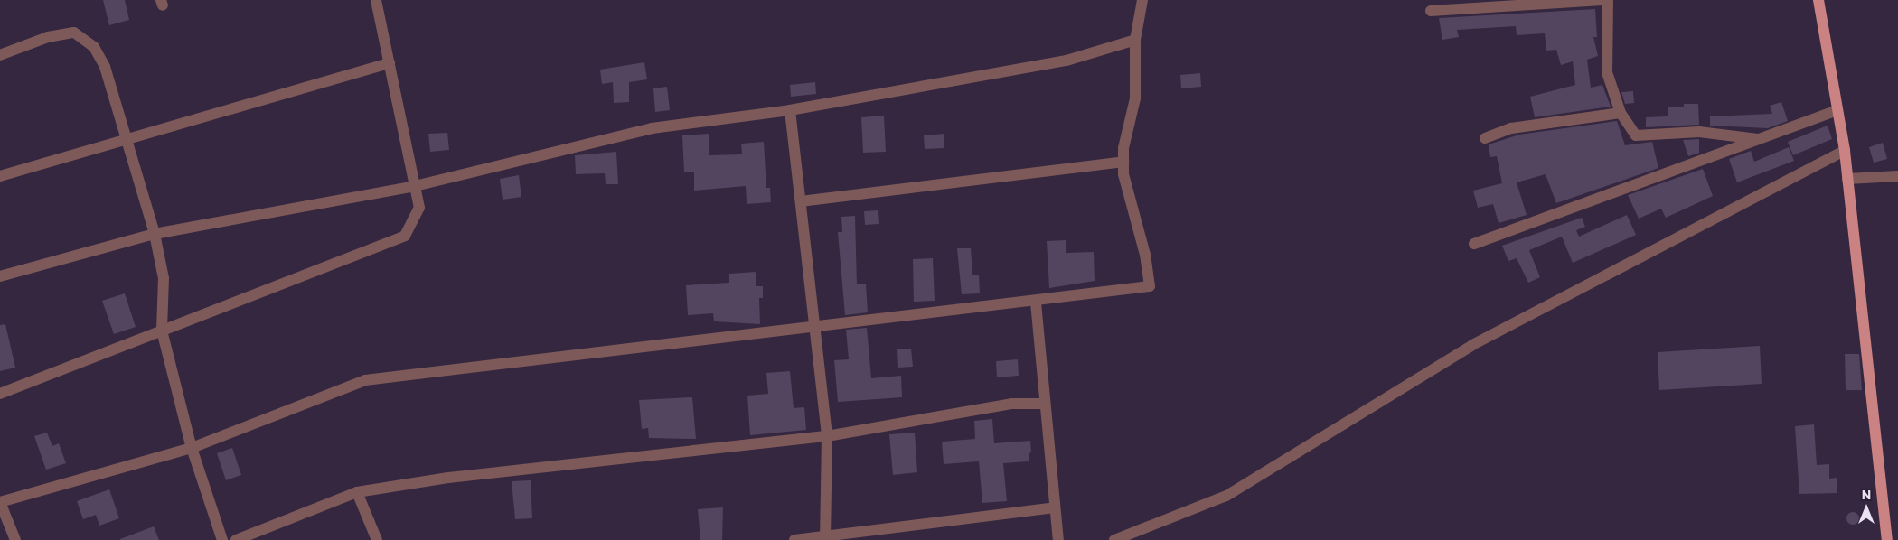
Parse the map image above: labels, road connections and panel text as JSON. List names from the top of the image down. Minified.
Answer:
{"north":"top"}
